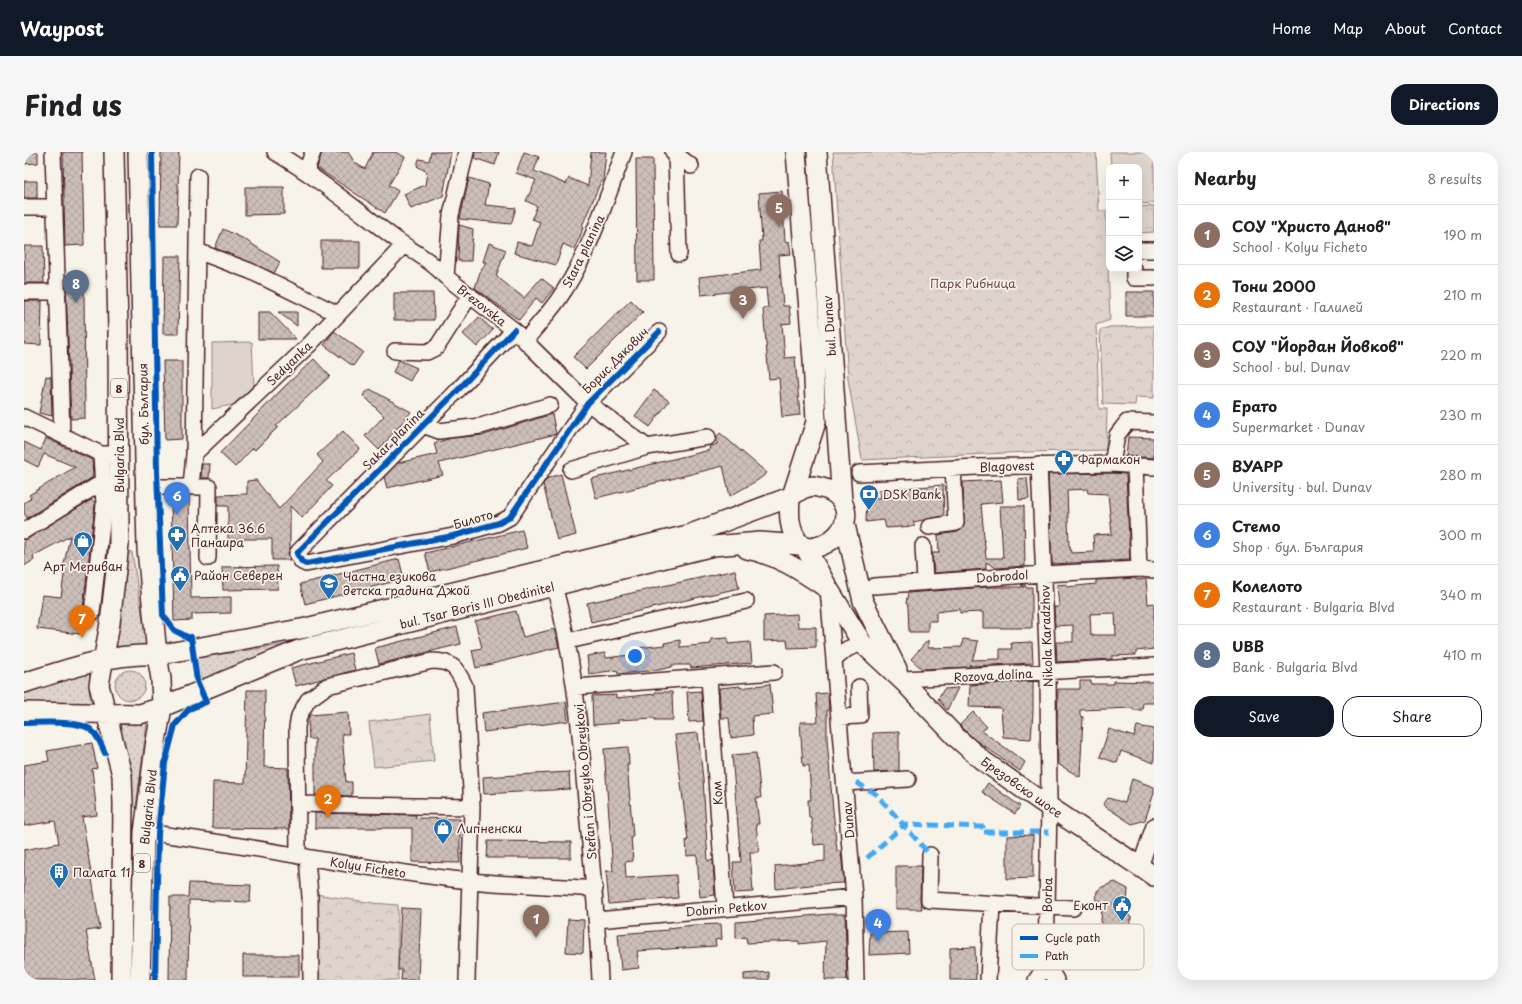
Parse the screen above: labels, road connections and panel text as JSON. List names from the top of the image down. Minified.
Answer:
{"streets":{"main road":["bul. Dunav","8","бул. България","Bulgaria Blvd","bul. Tsar Boris III Obedinitel","Брезовско шосе"],"street":["Stara planina","Brezovska","Борис Дякович","Sedyanka","Sakar planina","Blagovest","Билото","Dobrodol","Nikola Karadzhov","Rozova dolina","Stefan i Obreyko Obreykovi","Ком","Dunav","Kolyu Ficheto","Borba","Dobrin Petkov"]},"crossings":[["Stara planina","Brezovska"],["Brezovska","Борис Дякович"],["Brezovska","Sedyanka"],["Brezovska","Sakar planina"],["Brezovska","Билото"],["bul. Dunav","bul. Tsar Boris III Obedinitel"],["bul. Dunav","Брезовско шосе"],["Борис Дякович","Билото"],["8","бул. България"],["8","Bulgaria Blvd"],["8","bul. Tsar Boris III Obedinitel"],["бул. България","Bulgaria Blvd"],["бул. България","bul. Tsar Boris III Obedinitel"],["Sakar planina","Билото"],["Bulgaria Blvd","bul. Tsar Boris III Obedinitel"],["Bulgaria Blvd","Kolyu Ficheto"],["Blagovest","Nikola Karadzhov"],["Dobrodol","Nikola Karadzhov"],["bul. Tsar Boris III Obedinitel","Stefan i Obreyko Obreykovi"],["bul. Tsar Boris III Obedinitel","Брезовско шосе"],["Nikola Karadzhov","Rozova dolina"],["Nikola Karadzhov","Брезовско шосе"],["Nikola Karadzhov","Borba"],["Rozova dolina","Брезовско шосе"],["Stefan i Obreyko Obreykovi","Kolyu Ficheto"],["Stefan i Obreyko Obreykovi","Dobrin Petkov"],["Брезовско шосе","Dunav"],["Брезовско шосе","Borba"],["Ком","Dobrin Petkov"],["Dunav","Dobrin Petkov"]],"parks":["Парк Рибница"],"places":{"pharmacy":["Фармакон","Аптека 36.6 Панаира"],"bank":["DSK Bank"],"shop":["Арт Мериван","Липненски"],"public building":["Район Северен","Еконт"],"school or university":["Частна езикова детска градина Джой"],"building":["Палата 11"]},"legend":["Cycle path","Path"],"page":{"header":"Waypost","nav":["Home","Map","About","Contact"],"title":"Find us","buttons":["Directions",["Save","Share"]],"heading":["Nearby","8 results"],"map_buttons":["+","−"],"pins":["5","8","3","6","7","2","1","4"],"list":[{"mark":"1","name":"СОУ \"Христо Данов\"","note":"School · Kolyu Ficheto","value":"190 m"},{"mark":"2","name":"Тони 2000","note":"Restaurant · Галилей","value":"210 m"},{"mark":"3","name":"СОУ \"Йордан Йовков\"","note":"School · bul. Dunav","value":"220 m"},{"mark":"4","name":"Ерато","note":"Supermarket · Dunav","value":"230 m"},{"mark":"5","name":"ВУАРР","note":"University · bul. Dunav","value":"280 m"},{"mark":"6","name":"Стемо","note":"Shop · бул. България","value":"300 m"},{"mark":"7","name":"Колелото","note":"Restaurant · Bulgaria Blvd","value":"340 m"},{"mark":"8","name":"UBB","note":"Bank · Bulgaria Blvd","value":"410 m"}]}}
